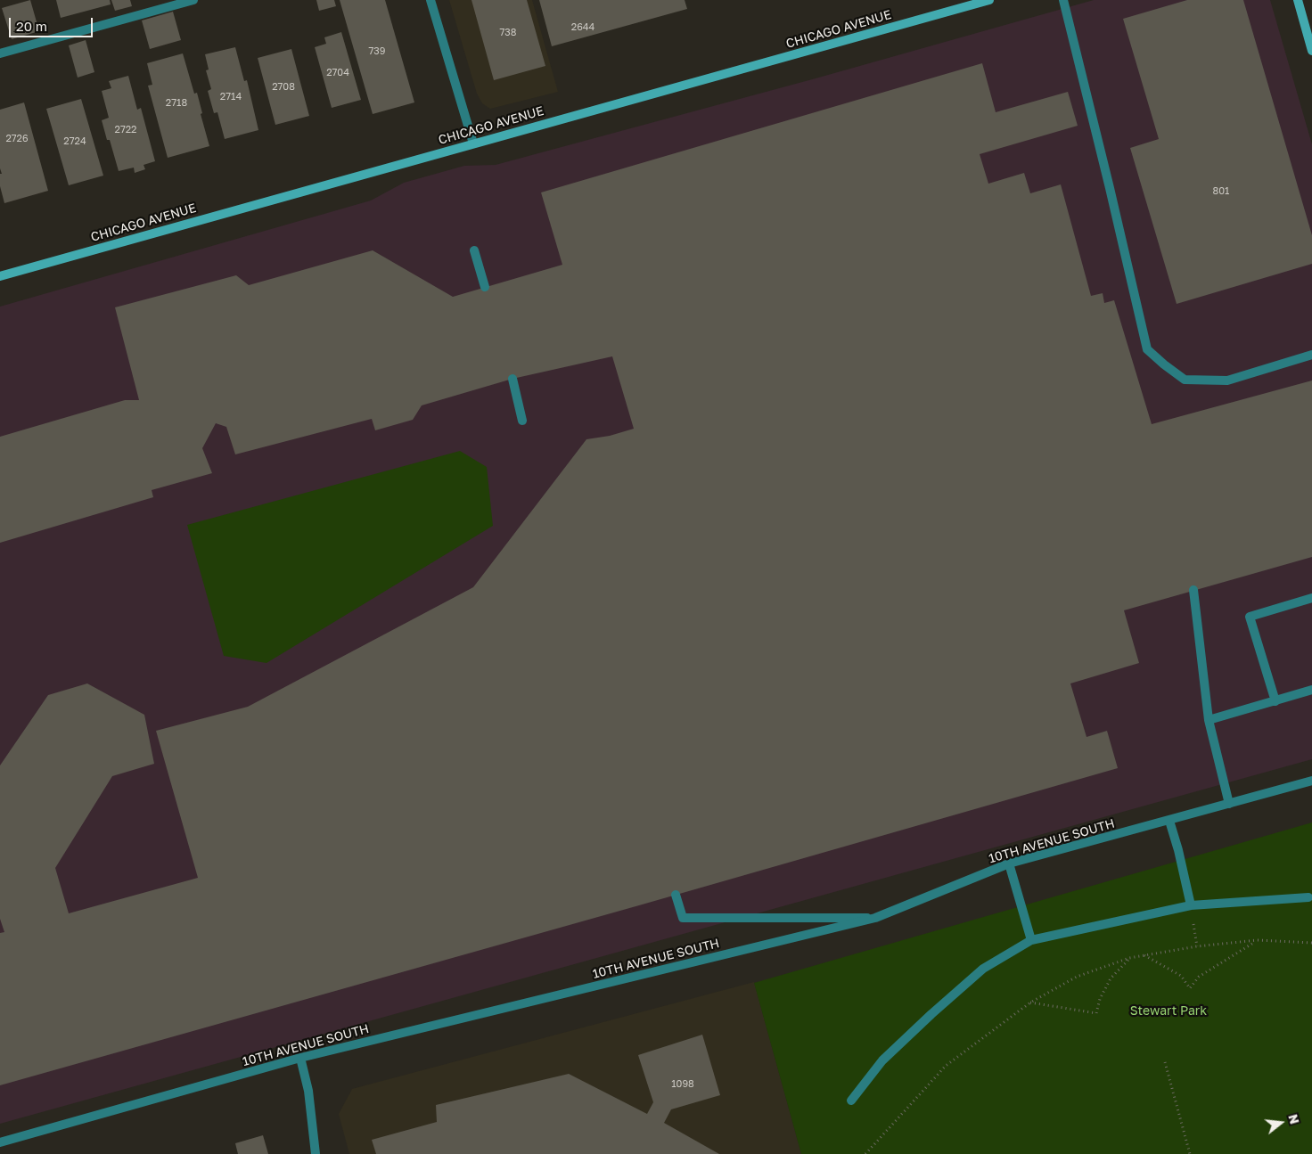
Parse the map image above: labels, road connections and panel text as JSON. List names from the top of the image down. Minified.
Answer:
{"streets":{"street":["CHICAGO AVENUE","10TH AVENUE SOUTH"]},"parks":["Stewart Park"],"house_numbers":["2644","738","739","2704","2708","2714","2718","2722","2726","2724","801","1098"],"scale_bar":"20 m","north":"right"}
